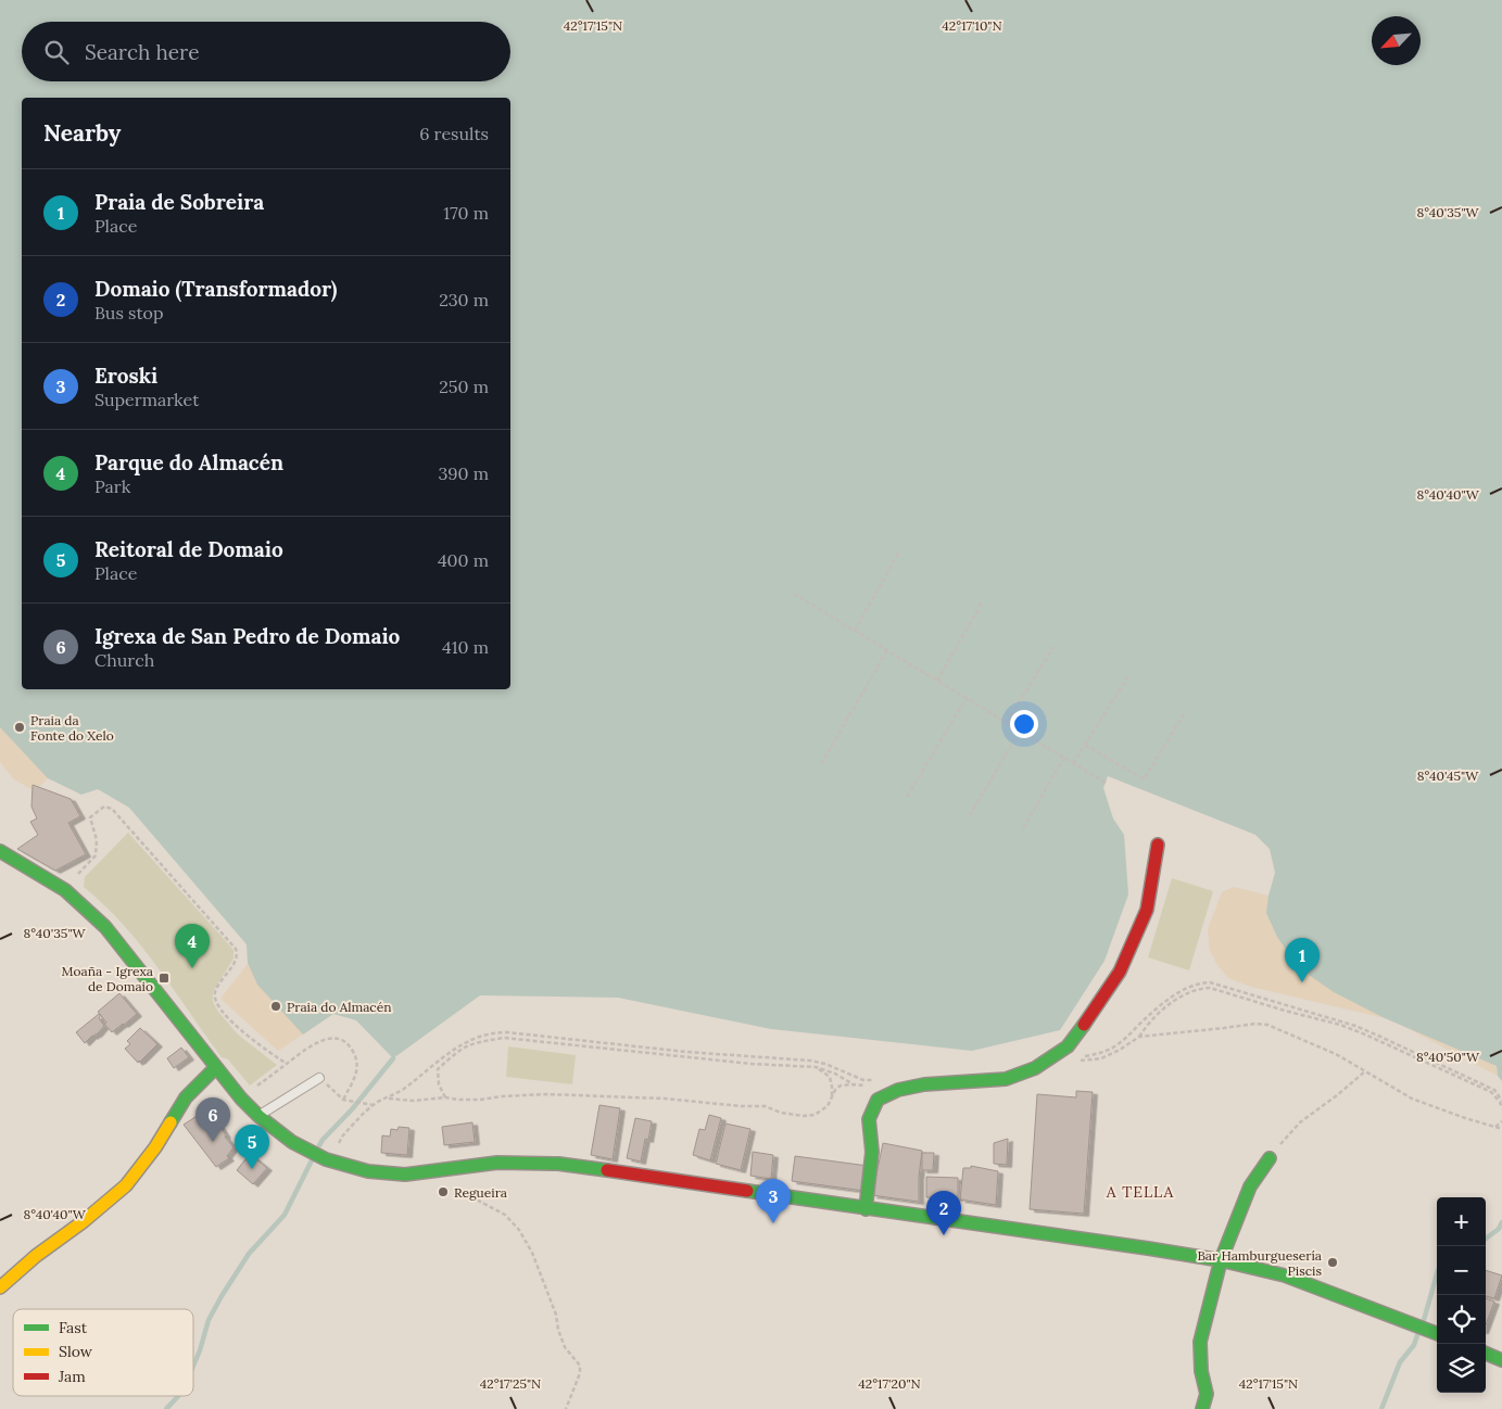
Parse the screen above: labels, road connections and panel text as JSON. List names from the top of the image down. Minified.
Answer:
{"districts":["A TELLA"],"places":{"other":["Praia da Fonte do Xelo","Praia do Almacén","Regueira","Bar Hamburguesería Piscis"],"transit":["Moaña - Igrexa de Domaio"]},"legend":["Fast","Slow","Jam"],"north":"bottom left","page":{"search":"Search here","heading":["Nearby","6 results"],"list":[{"mark":"1","name":"Praia de Sobreira","note":"Place","value":"170 m"},{"mark":"2","name":"Domaio (Transformador)","note":"Bus stop","value":"230 m"},{"mark":"3","name":"Eroski","note":"Supermarket","value":"250 m"},{"mark":"4","name":"Parque do Almacén","note":"Park","value":"390 m"},{"mark":"5","name":"Reitoral de Domaio","note":"Place","value":"400 m"},{"mark":"6","name":"Igrexa de San Pedro de Domaio","note":"Church","value":"410 m"}],"pins":["4","1","6","5","3","2"],"map_buttons":["+","−"]},"coordinates":["42°17'15\"N","42°17'10\"N","8°40'35\"W","8°40'40\"W","8°40'45\"W","8°40'50\"W","42°17'25\"N","42°17'20\"N"]}
